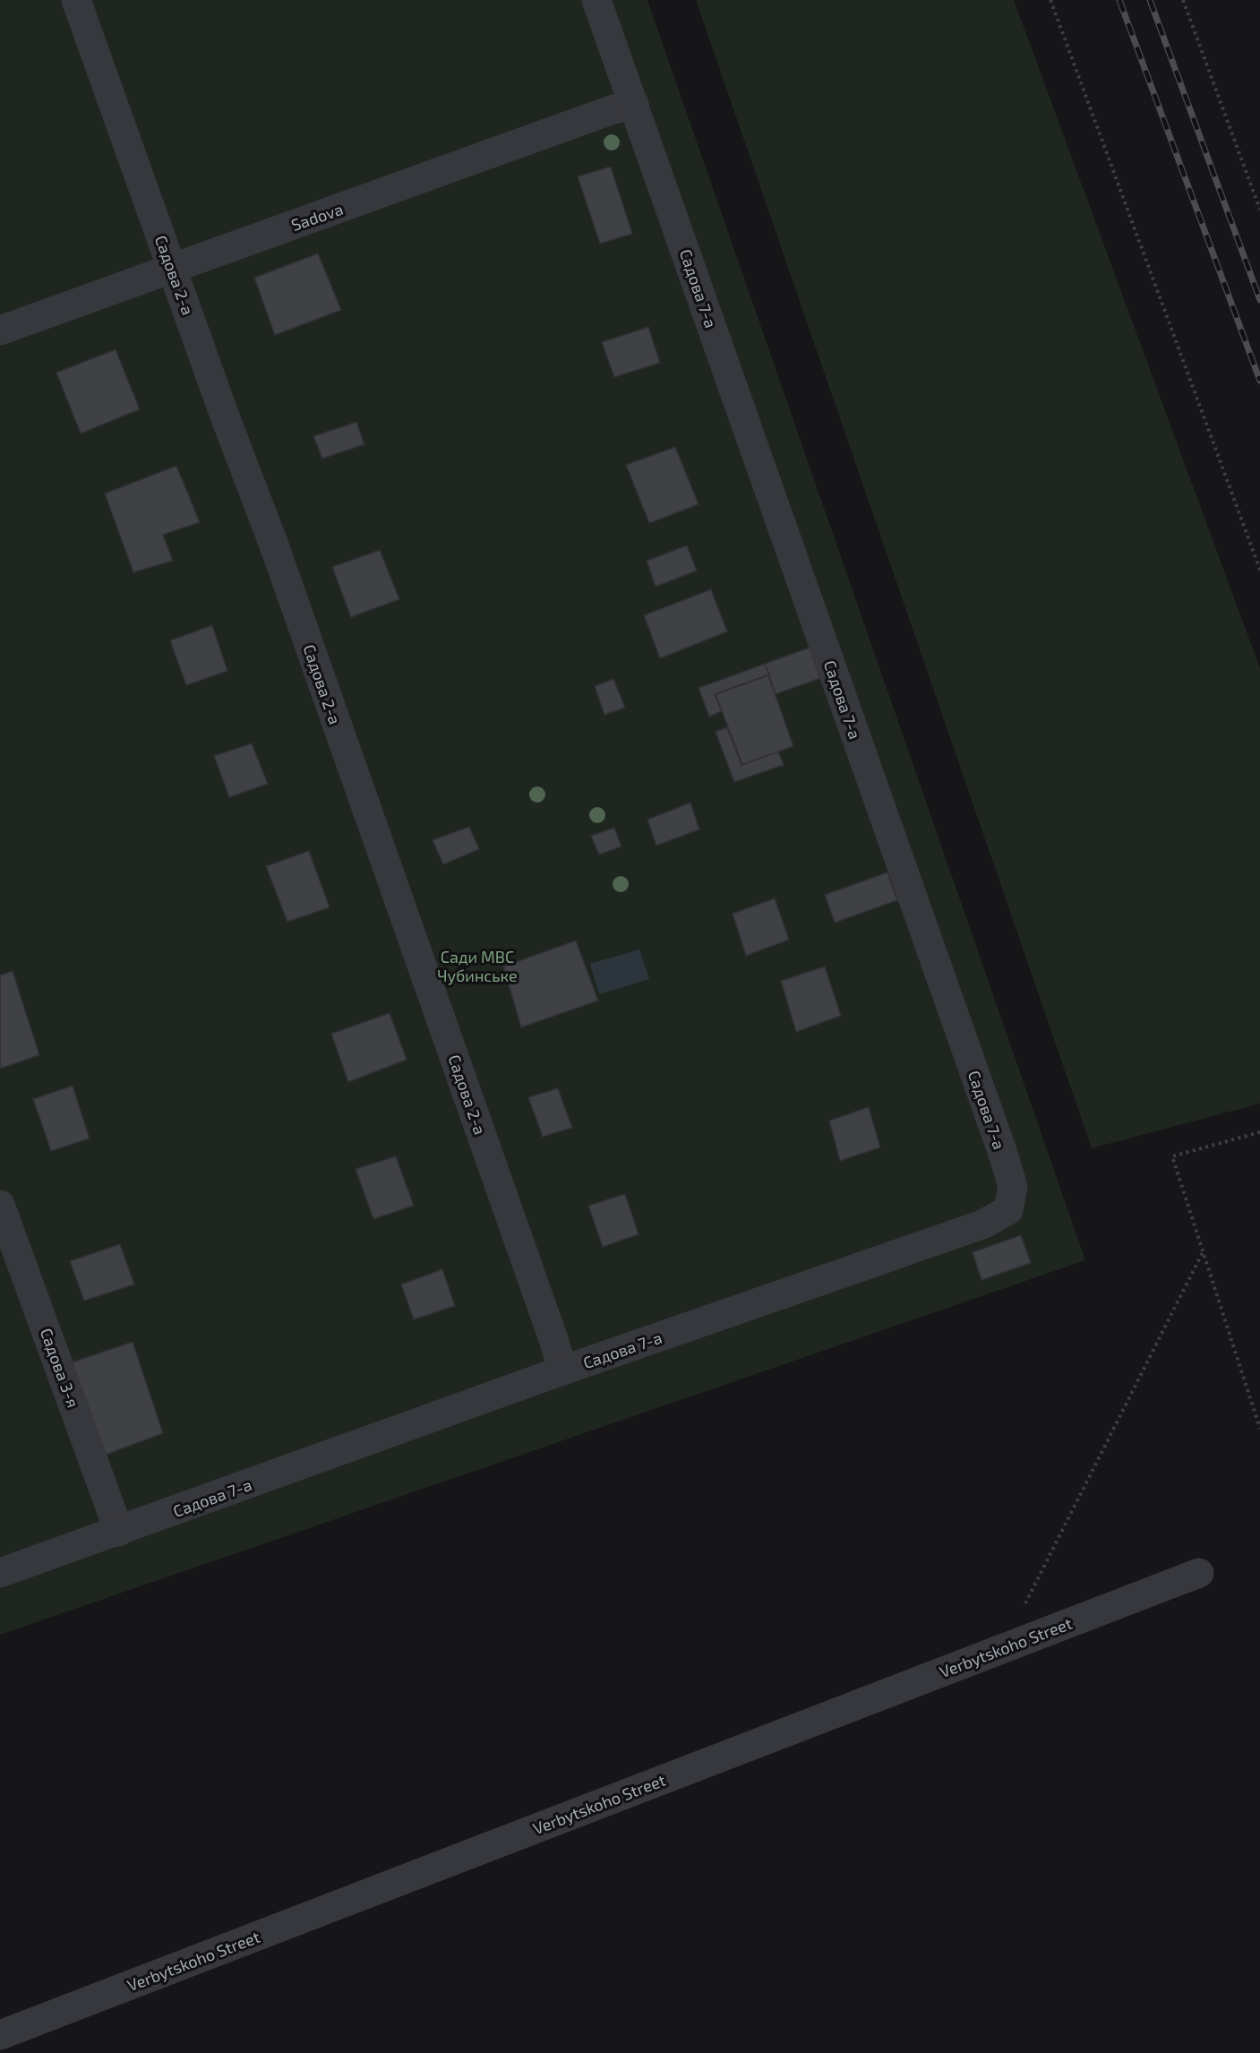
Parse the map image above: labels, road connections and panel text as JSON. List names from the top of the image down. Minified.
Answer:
{"streets":{"street":["Sadova","Садова 2-а","Садова 7-а","Садова 3-я","Verbytskoho Street"]},"crossings":[["Sadova","Садова 2-а"],["Sadova","Садова 7-а"],["Садова 2-а","Садова 7-а"],["Садова 7-а","Садова 3-я"]],"parks":["Сади МВС Чубинське"]}
